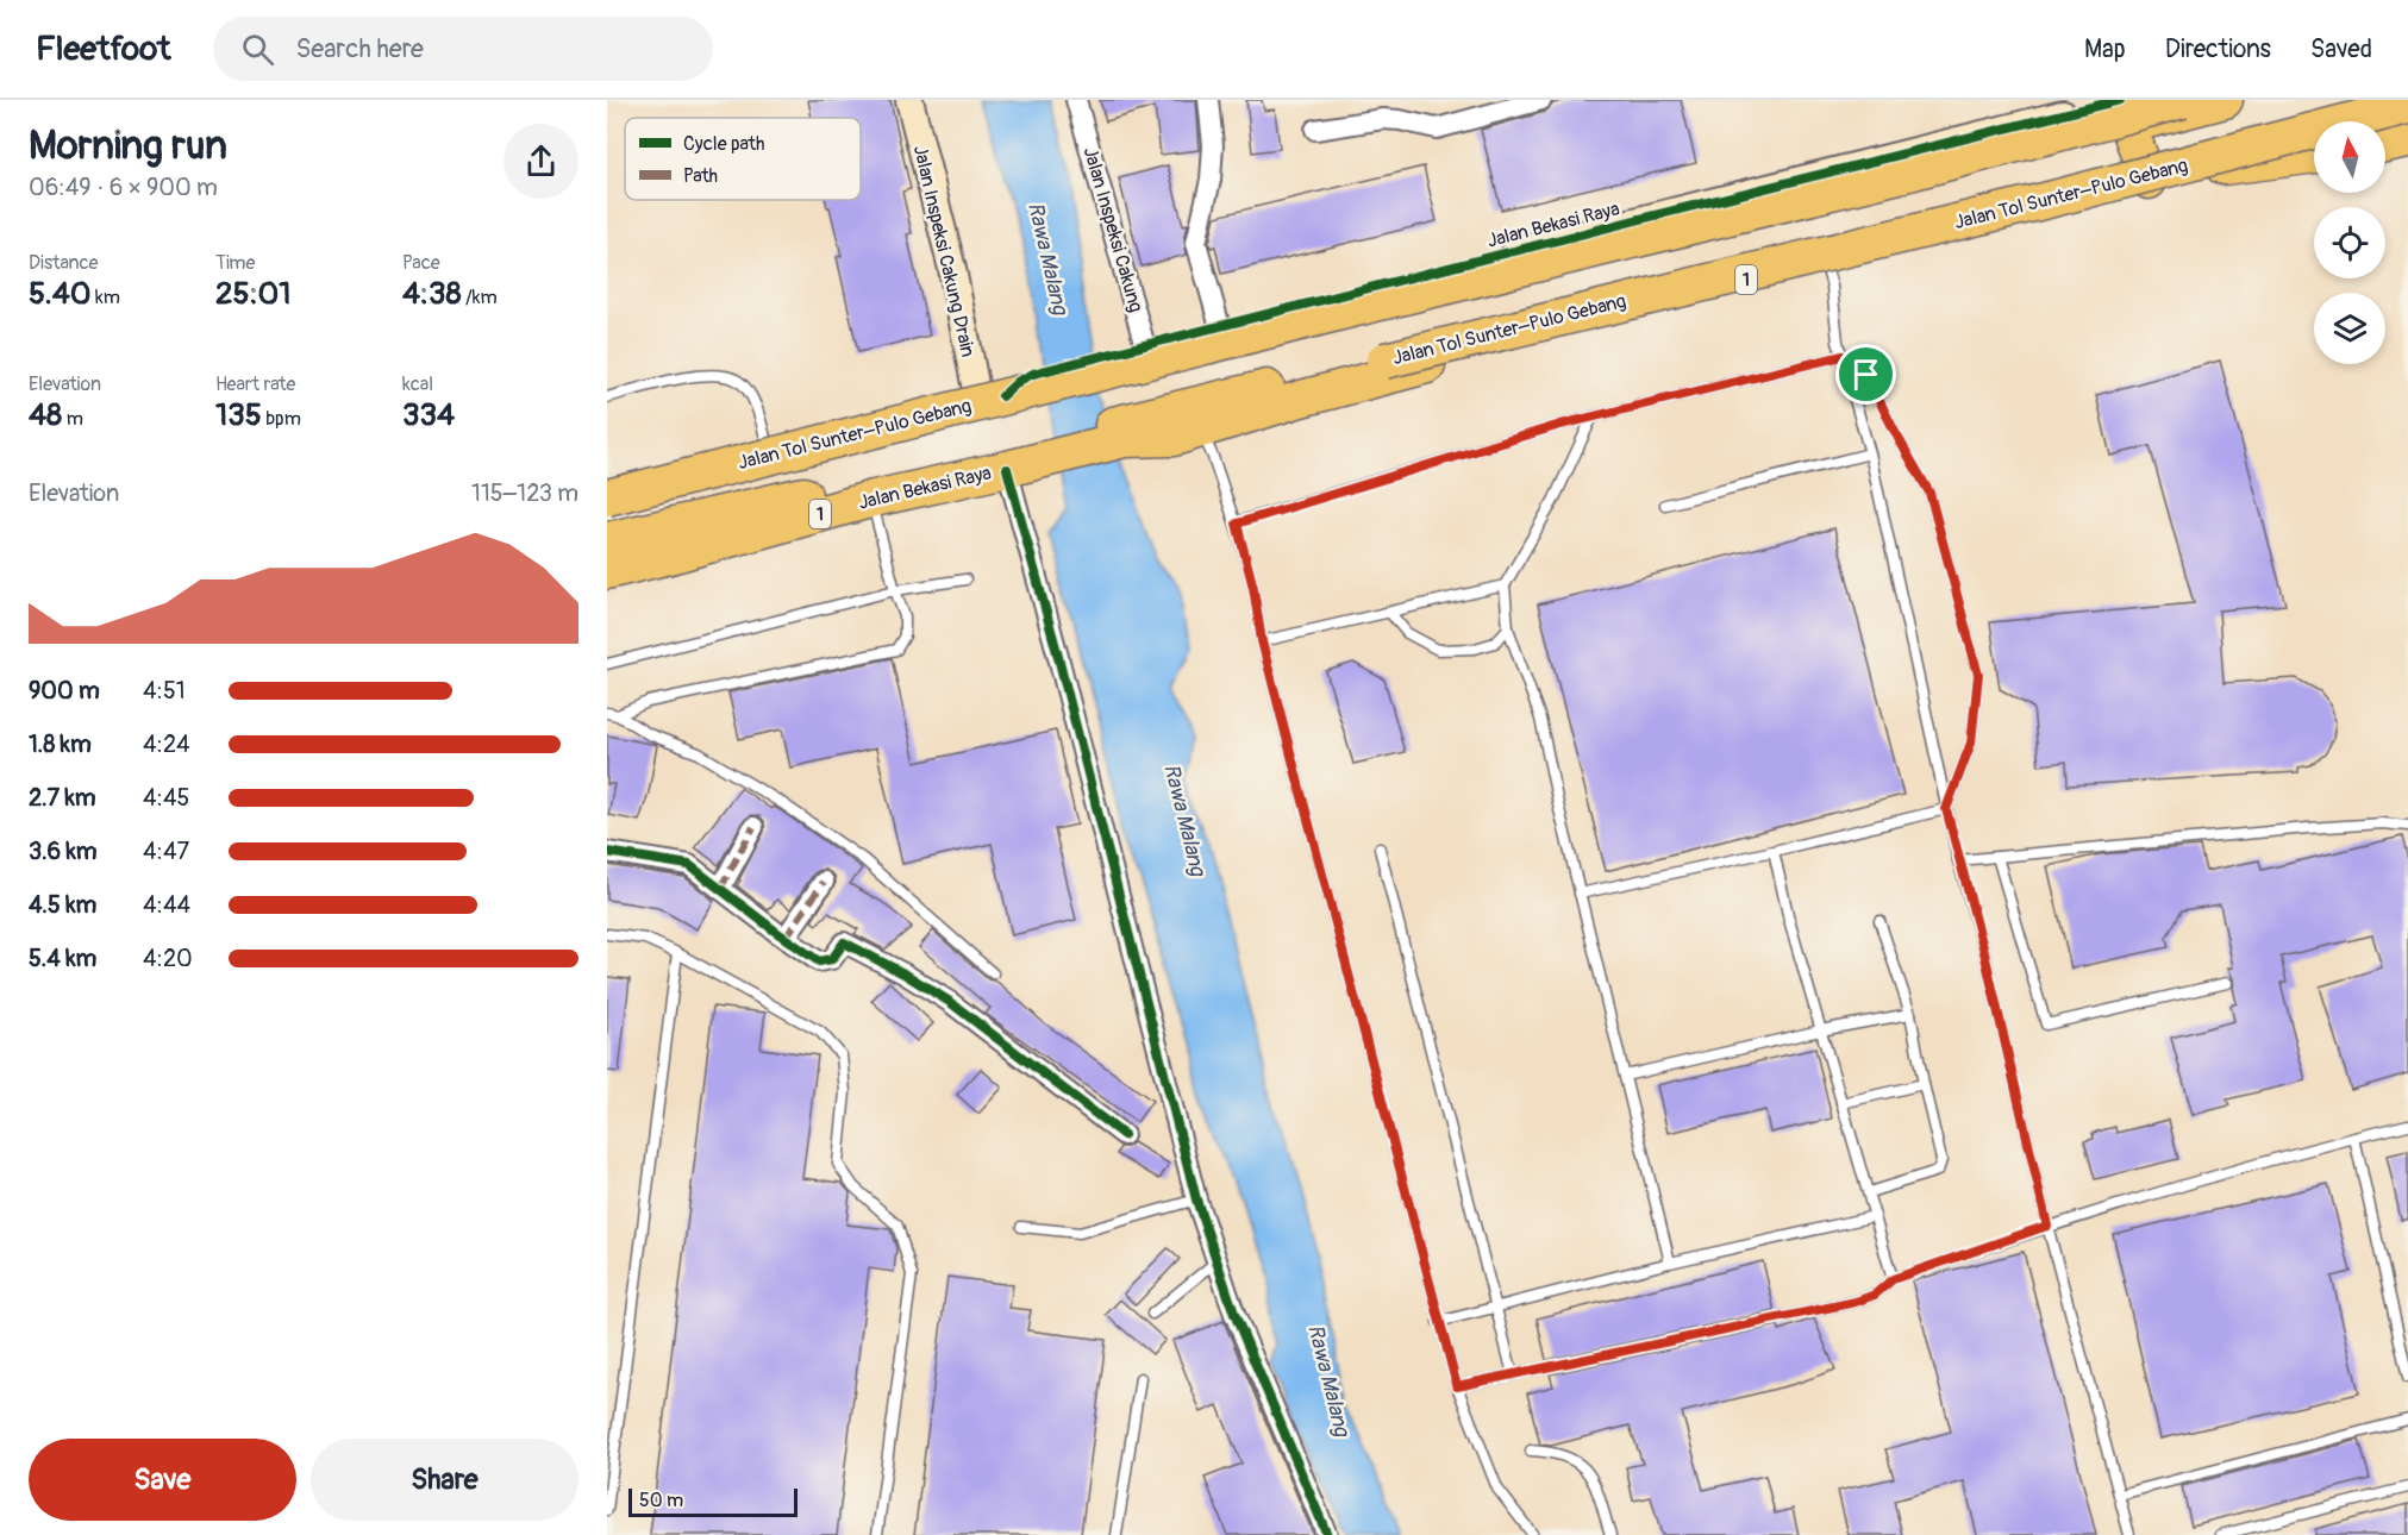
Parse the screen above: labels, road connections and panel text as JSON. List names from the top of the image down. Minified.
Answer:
{"streets":{"highway":["Jalan Tol Sunter–Pulo Gebang","Jalan Bekasi Raya","1"],"street":["Jalan Inspeksi Cakung","Jalan Inspeksi Cakung Drain"]},"crossings":[["Jalan Bekasi Raya","Jalan Inspeksi Cakung"],["Jalan Bekasi Raya","Jalan Inspeksi Cakung Drain"]],"water":["Rawa Malang"],"legend":["Cycle path","Path"],"scale_bar":"50 m","north":"top","page":{"header":"Fleetfoot","search":"Search here","nav":["Map","Directions","Saved"],"heading":["Morning run","06:49 · 6 × 900 m"],"stats":[["Distance","5.40 km"],["Time","25:01"],["Pace","4:38 /km"],["Elevation","48 m"],["Heart rate","135 bpm"],["kcal","334"]],"chart":["Elevation","115–123 m"],"list":[{"name":"900 m","note":"4:51"},{"name":"1.8 km","note":"4:24"},{"name":"2.7 km","note":"4:45"},{"name":"3.6 km","note":"4:47"},{"name":"4.5 km","note":"4:44"},{"name":"5.4 km","note":"4:20"}],"buttons":["Save","Share"],"scale":"50 m"}}
